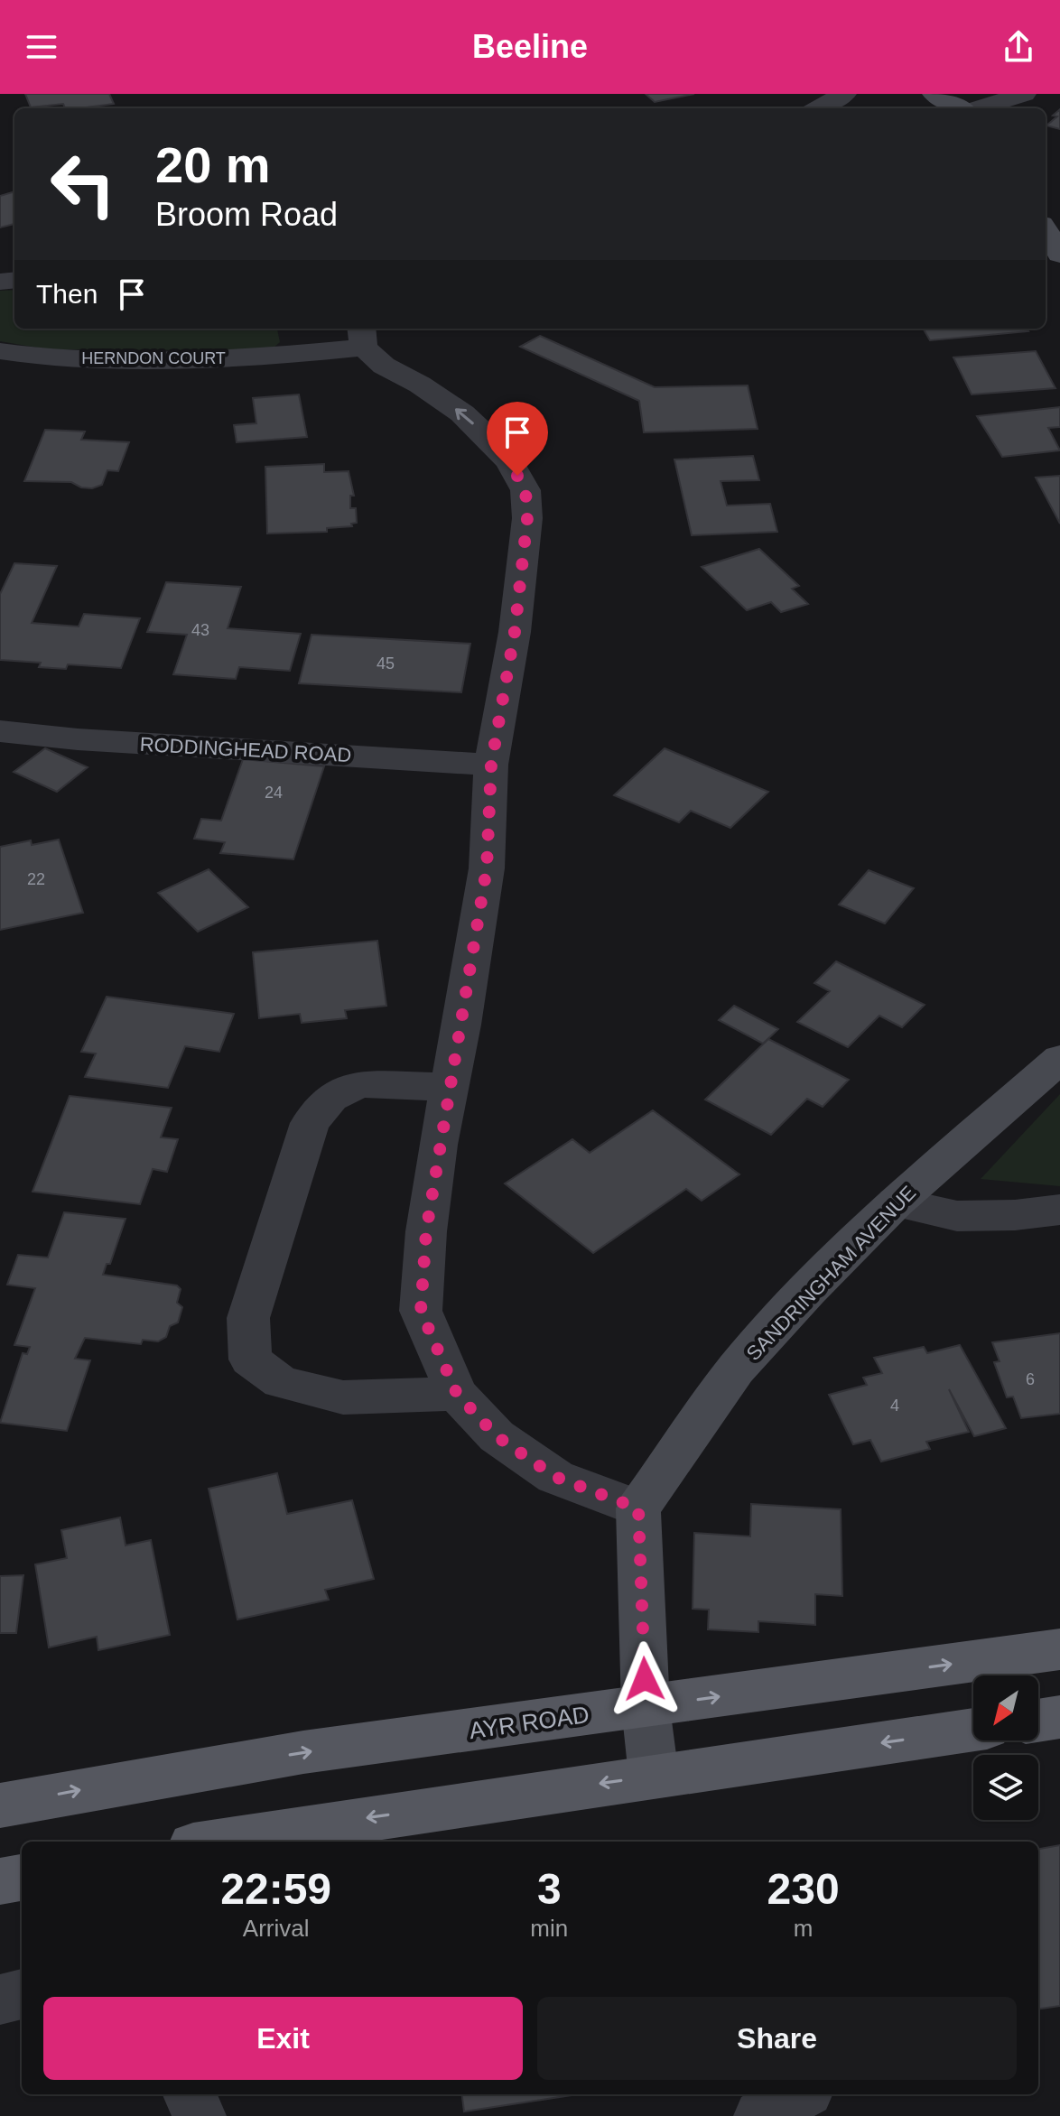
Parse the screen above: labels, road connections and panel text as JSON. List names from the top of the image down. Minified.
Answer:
{"streets":{"main road":["AYR ROAD"],"street":["HERNDON COURT","RODDINGHEAD ROAD","SANDRINGHAM AVENUE"]},"house_numbers":["43","45","24","22","6","4"],"north":"bottom left","page":{"header":"Beeline","turn":["20 m","Broom Road"],"then":"Then","eta":["22:59","Arrival","3","min","230","m"],"buttons":["Exit","Share"]}}
